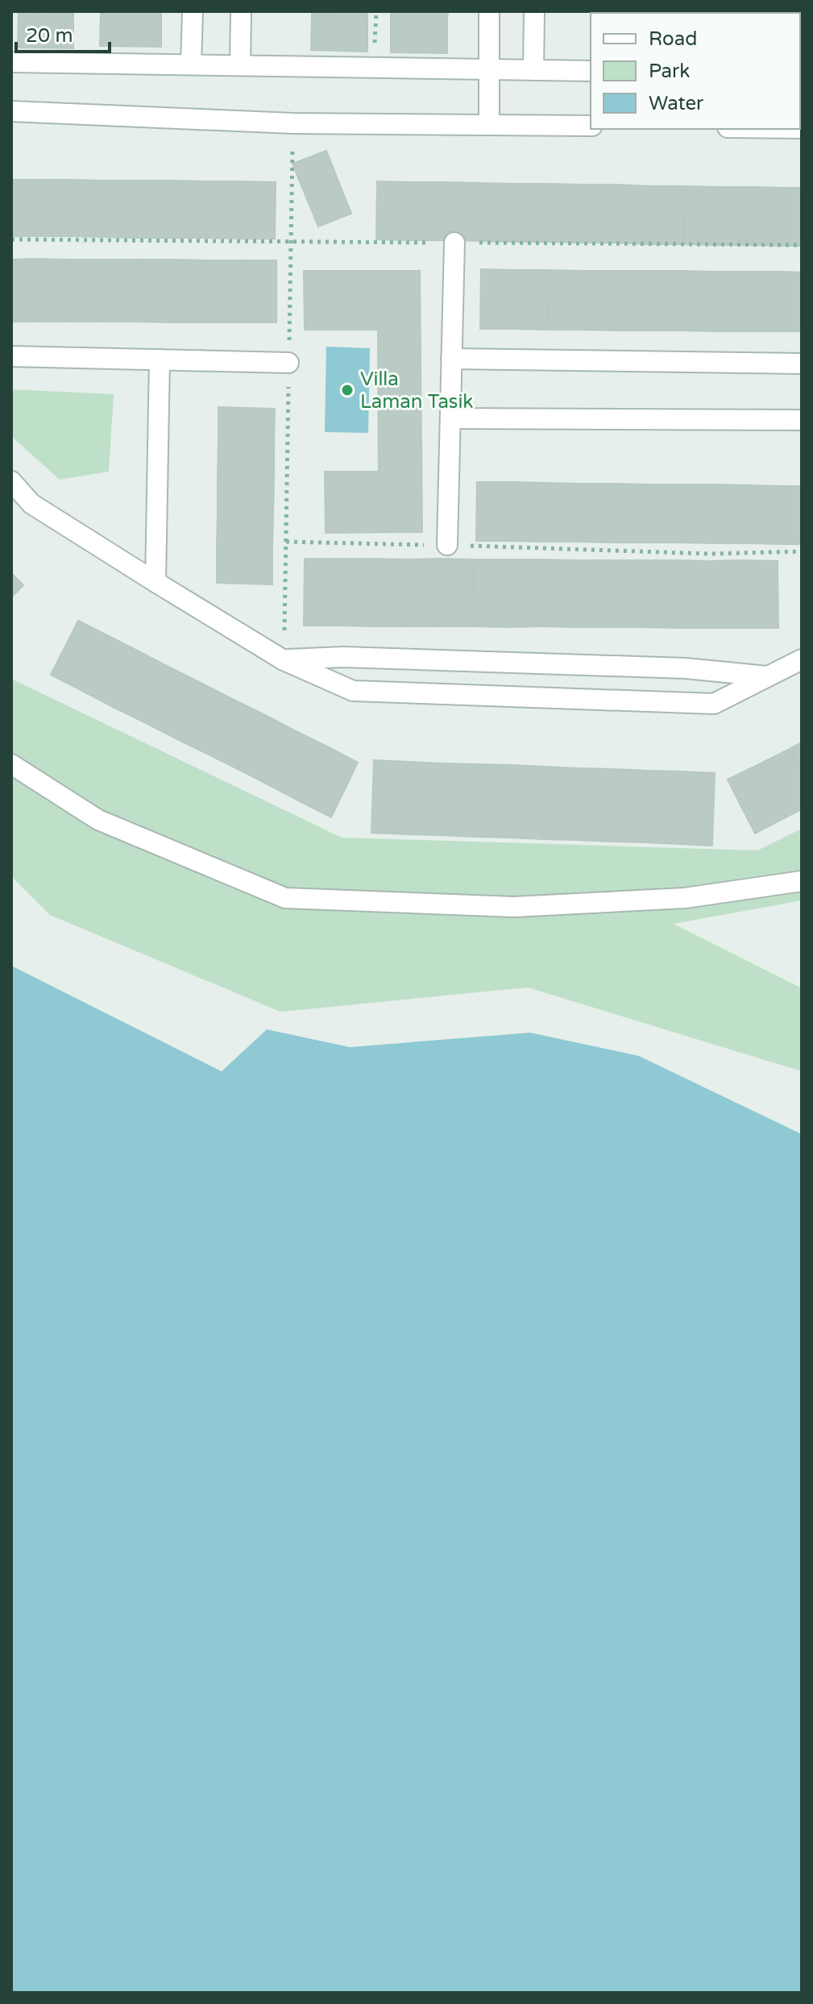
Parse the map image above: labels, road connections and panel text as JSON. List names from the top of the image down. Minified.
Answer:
{"places":["Villa Laman Tasik"],"legend":["Road","Park","Water"],"scale_bar":"20 m"}
